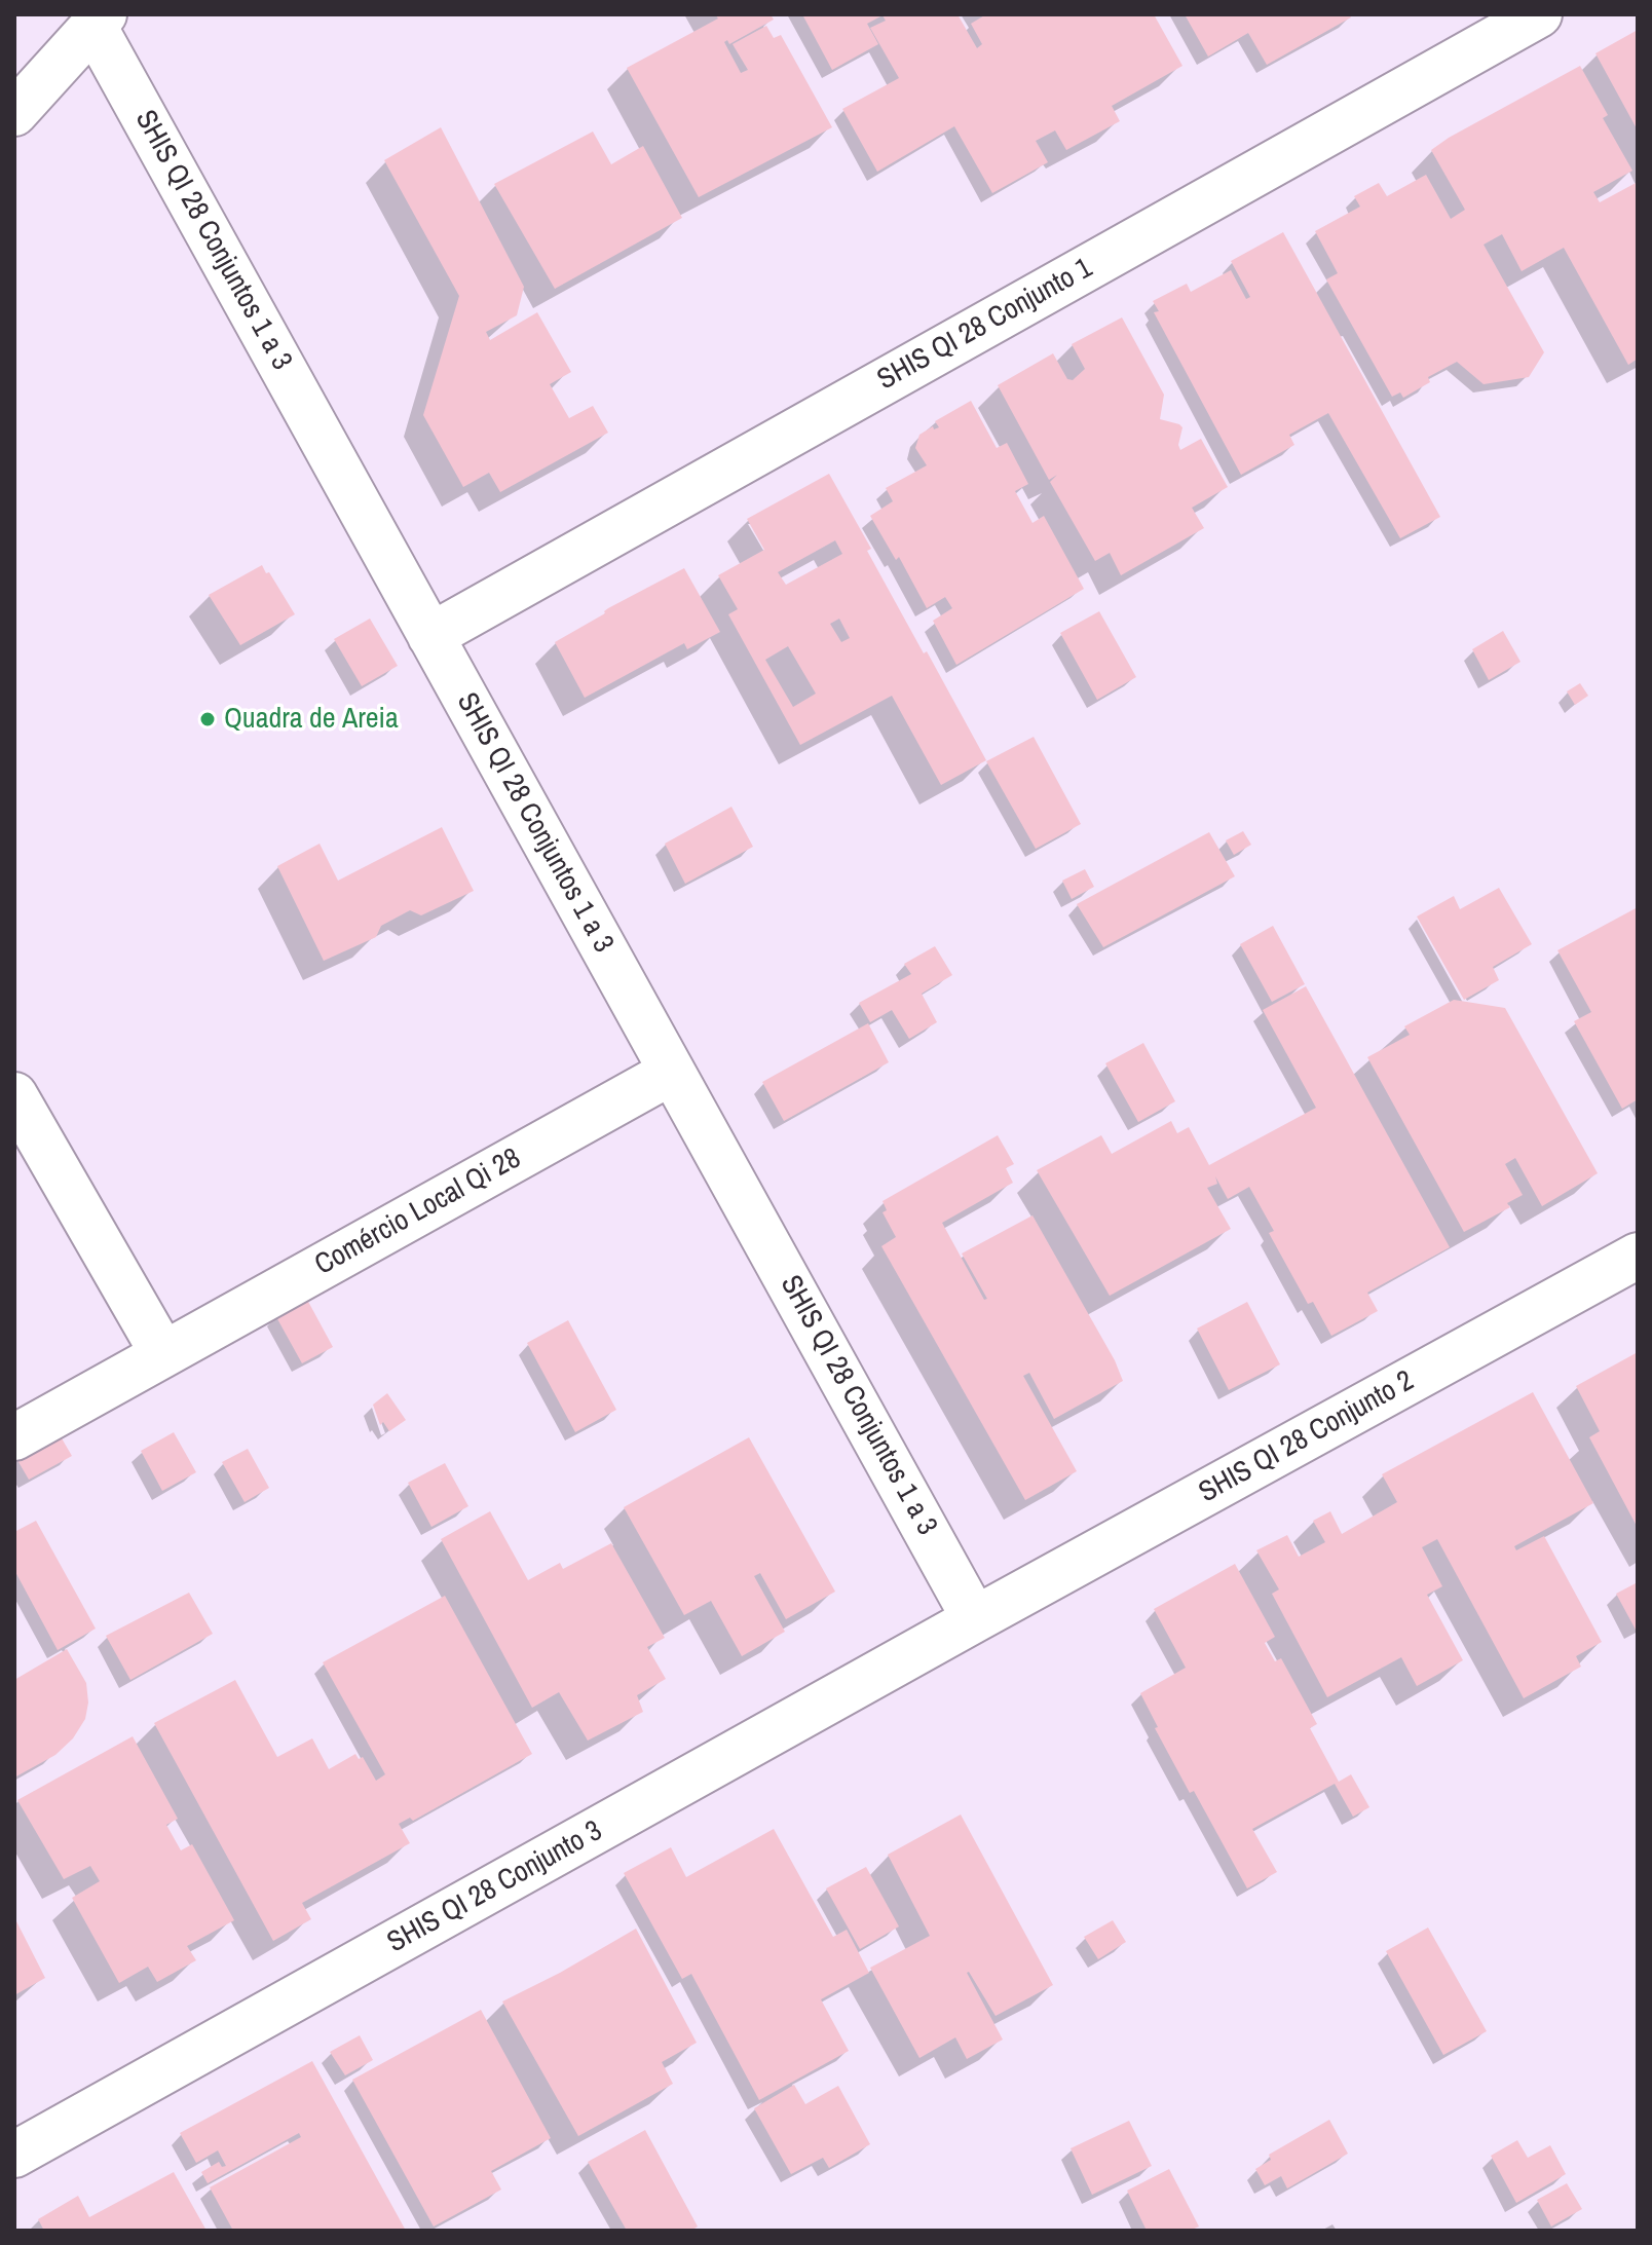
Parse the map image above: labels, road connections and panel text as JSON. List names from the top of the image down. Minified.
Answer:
{"streets":{"street":["SHIS QI 28 Conjuntos 1 a 3","SHIS QI 28 Conjunto 1","Comércio Local Qi 28","SHIS QI 28 Conjunto 2","SHIS QI 28 Conjunto 3"]},"crossings":[["SHIS QI 28 Conjuntos 1 a 3","SHIS QI 28 Conjunto 1"],["SHIS QI 28 Conjuntos 1 a 3","Comércio Local Qi 28"],["SHIS QI 28 Conjuntos 1 a 3","SHIS QI 28 Conjunto 2"],["SHIS QI 28 Conjuntos 1 a 3","SHIS QI 28 Conjunto 3"],["SHIS QI 28 Conjunto 2","SHIS QI 28 Conjunto 3"]],"places":["Quadra de Areia"]}
